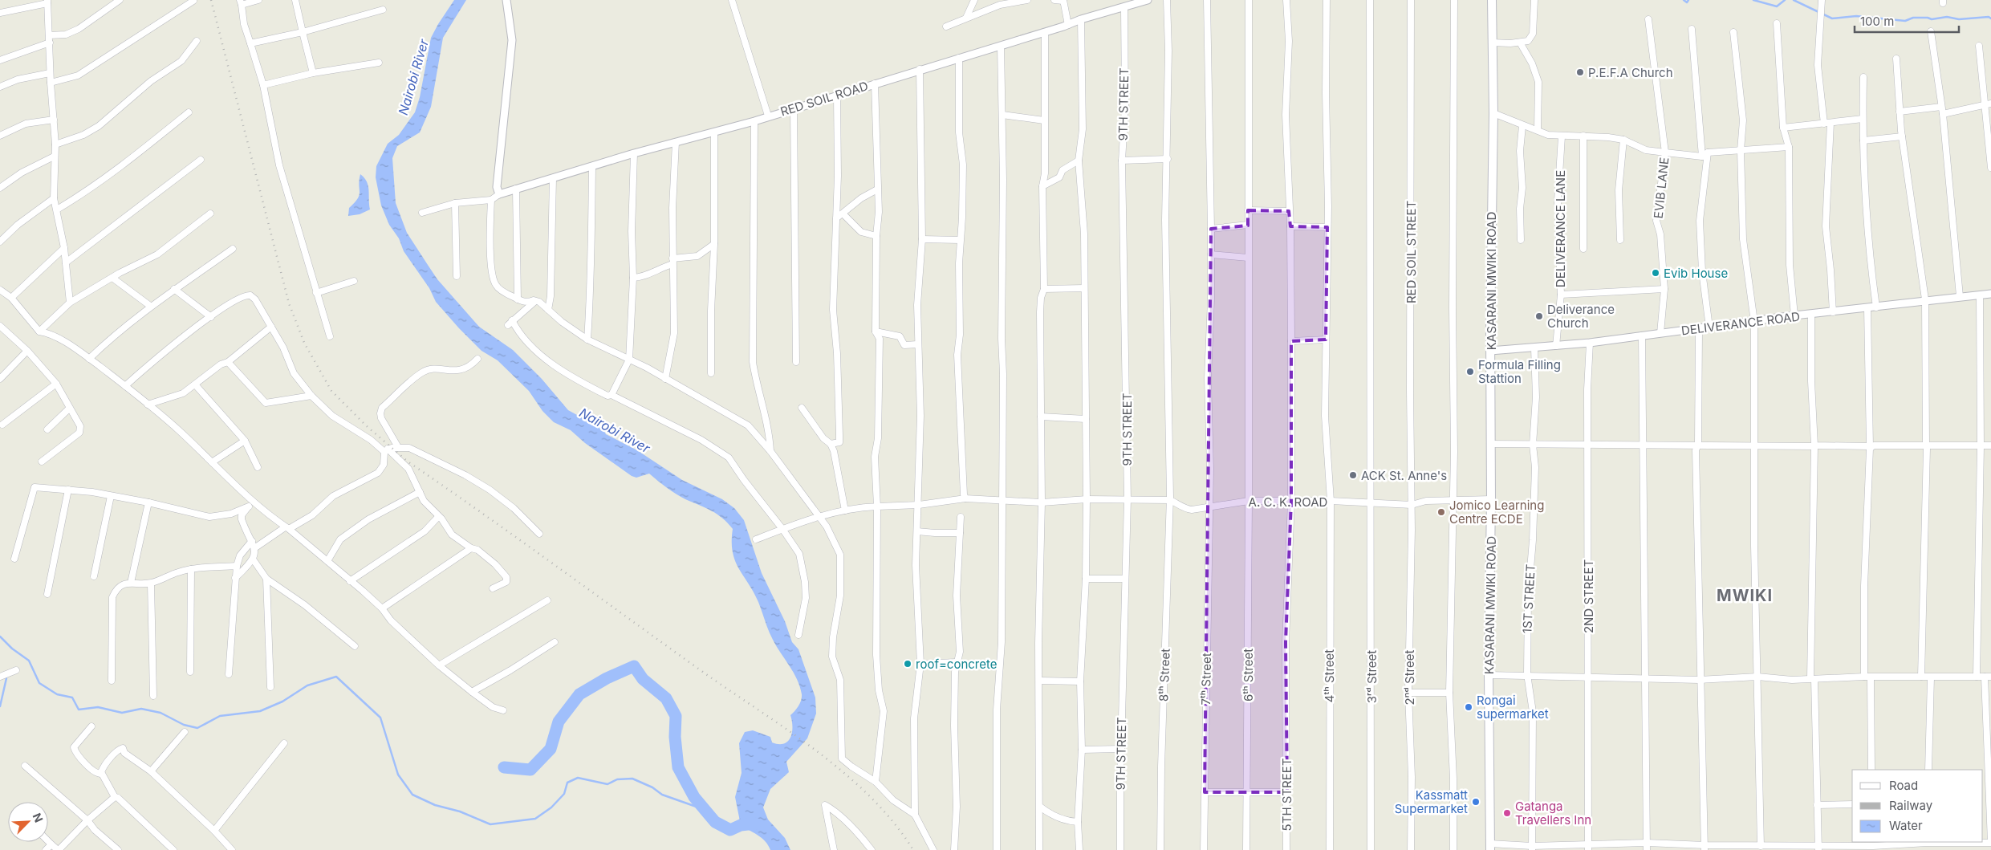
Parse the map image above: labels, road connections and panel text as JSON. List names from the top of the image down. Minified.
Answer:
{"streets":{"main road":["KASARANI MWIKI ROAD"],"street":["RED SOIL ROAD","9TH STREET","EVIB LANE","DELIVERANCE LANE","RED SOIL STREET","DELIVERANCE ROAD","A. C. K. ROAD","2ND STREET","1ST STREET","8ᵗʰ Street","6ᵗʰ Street","4ᵗʰ Street","3ʳᵈ Street","2ⁿᵈ Street","7ᵗʰ Street","5TH STREET"]},"crossings":[["RED SOIL ROAD","9TH STREET"],["9TH STREET","A. C. K. ROAD"],["EVIB LANE","DELIVERANCE ROAD"],["DELIVERANCE LANE","DELIVERANCE ROAD"],["RED SOIL STREET","A. C. K. ROAD"],["RED SOIL STREET","2ⁿᵈ Street"],["KASARANI MWIKI ROAD","DELIVERANCE ROAD"],["KASARANI MWIKI ROAD","A. C. K. ROAD"],["DELIVERANCE ROAD","2ND STREET"],["DELIVERANCE ROAD","1ST STREET"],["A. C. K. ROAD","8ᵗʰ Street"],["A. C. K. ROAD","6ᵗʰ Street"],["A. C. K. ROAD","4ᵗʰ Street"],["A. C. K. ROAD","3ʳᵈ Street"],["A. C. K. ROAD","2ⁿᵈ Street"],["A. C. K. ROAD","7ᵗʰ Street"],["A. C. K. ROAD","5TH STREET"]],"districts":["MWIKI"],"water":["Nairobi River"],"places":["P.E.F.A Church","Evib House","Deliverance Church","Formula Filling Stattion","ACK St. Anne's","Jomico Learning Centre ECDE","roof=concrete","Rongai supermarket","Kassmatt Supermarket","Gatanga Travellers Inn"],"legend":["Road","Railway","Water"],"scale_bar":"100 m","north":"top right"}
